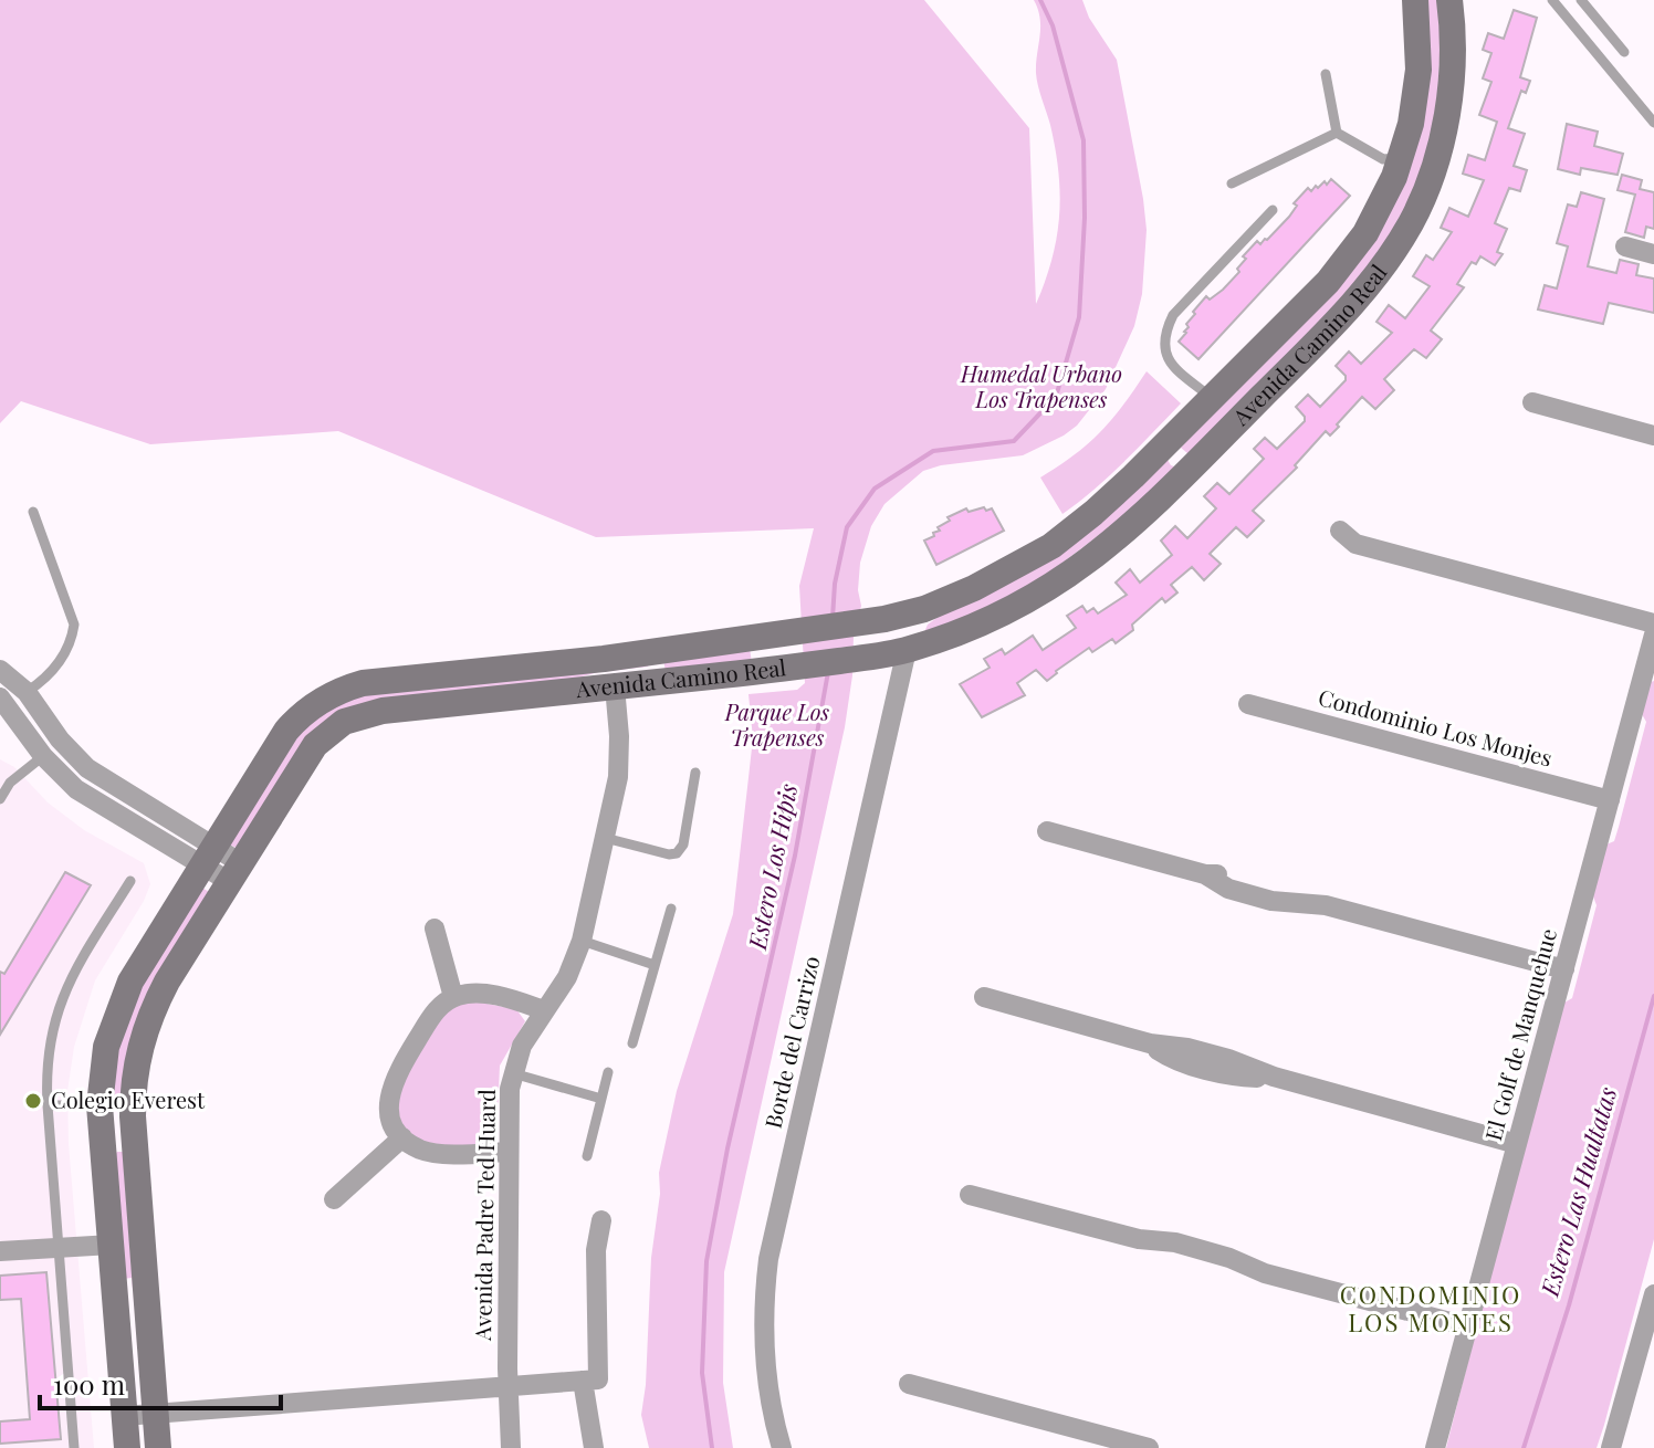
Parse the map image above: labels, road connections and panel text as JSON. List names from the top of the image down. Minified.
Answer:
{"streets":{"main road":["Avenida Camino Real"],"street":["Condominio Los Monjes","El Golf de Manquehue","Borde del Carrizo","Avenida Padre Ted Huard"]},"crossings":[["Avenida Camino Real","Borde del Carrizo"],["Avenida Camino Real","Avenida Padre Ted Huard"],["Condominio Los Monjes","El Golf de Manquehue"]],"districts":["CONDOMINIO LOS MONJES"],"water":["Estero Los Hipis","Estero Las Hualtatas"],"parks":["Humedal Urbano Los Trapenses","Parque Los Trapenses"],"places":["Colegio Everest"],"scale_bar":"100 m"}
